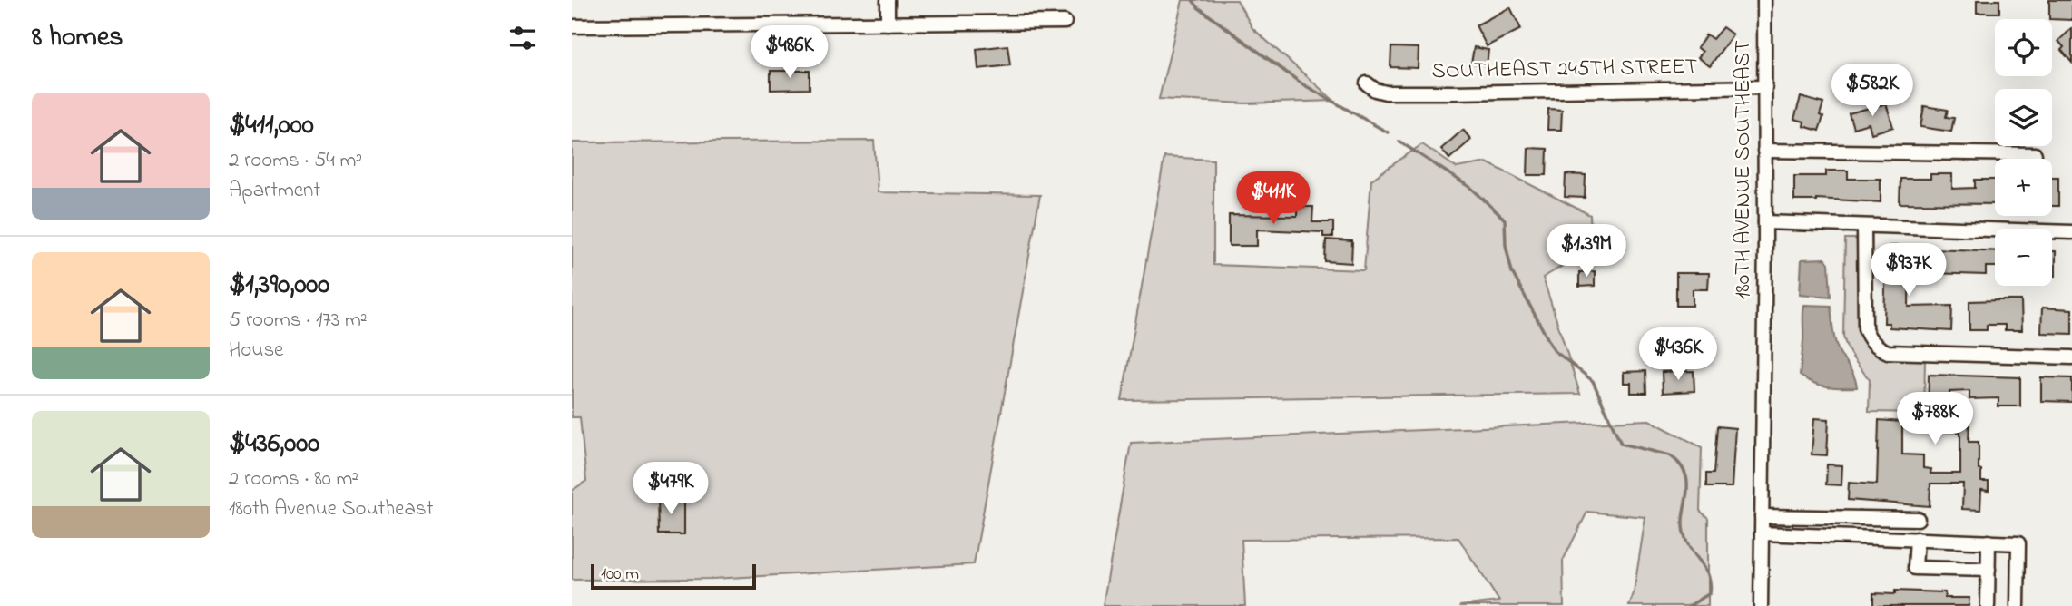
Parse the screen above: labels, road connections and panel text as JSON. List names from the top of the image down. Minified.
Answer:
{"streets":{"street":["SOUTHEAST 245TH STREET","180TH AVENUE SOUTHEAST"]},"crossings":[["SOUTHEAST 245TH STREET","180TH AVENUE SOUTHEAST"]],"scale_bar":"100 m","page":{"heading":"8 homes","map_buttons":["+","−"],"price":["$486K","$582K","$411K","$1.39M","$937K","$436K","$788K","$479K"],"list":[{"name":"$411,000","note":"2 rooms · 54 m² · Apartment"},{"name":"$1,390,000","note":"5 rooms · 173 m² · House"},{"name":"$436,000","note":"2 rooms · 80 m² · 180th Avenue Southeast"}],"scale":"100 m"}}
